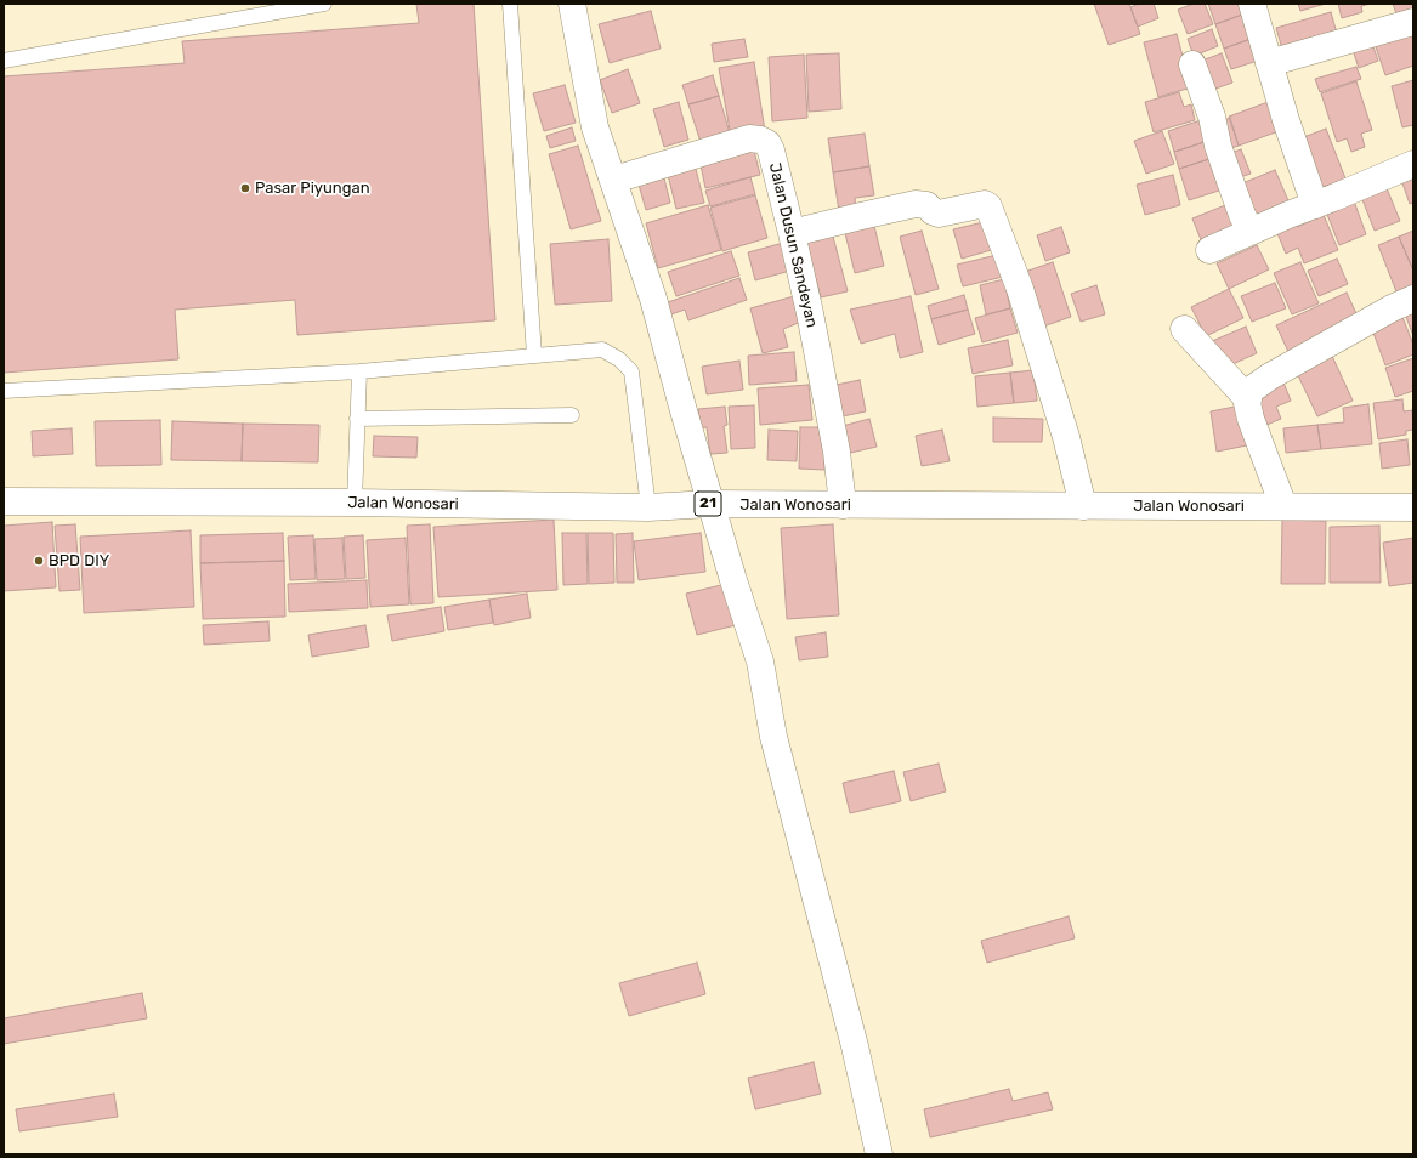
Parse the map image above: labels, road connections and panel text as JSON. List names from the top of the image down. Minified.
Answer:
{"streets":{"main road":["Jalan Dusun Sandeyan","Jalan Wonosari","21"]},"crossings":[["Jalan Dusun Sandeyan","Jalan Wonosari"]],"places":["Pasar Piyungan","BPD DIY"]}
